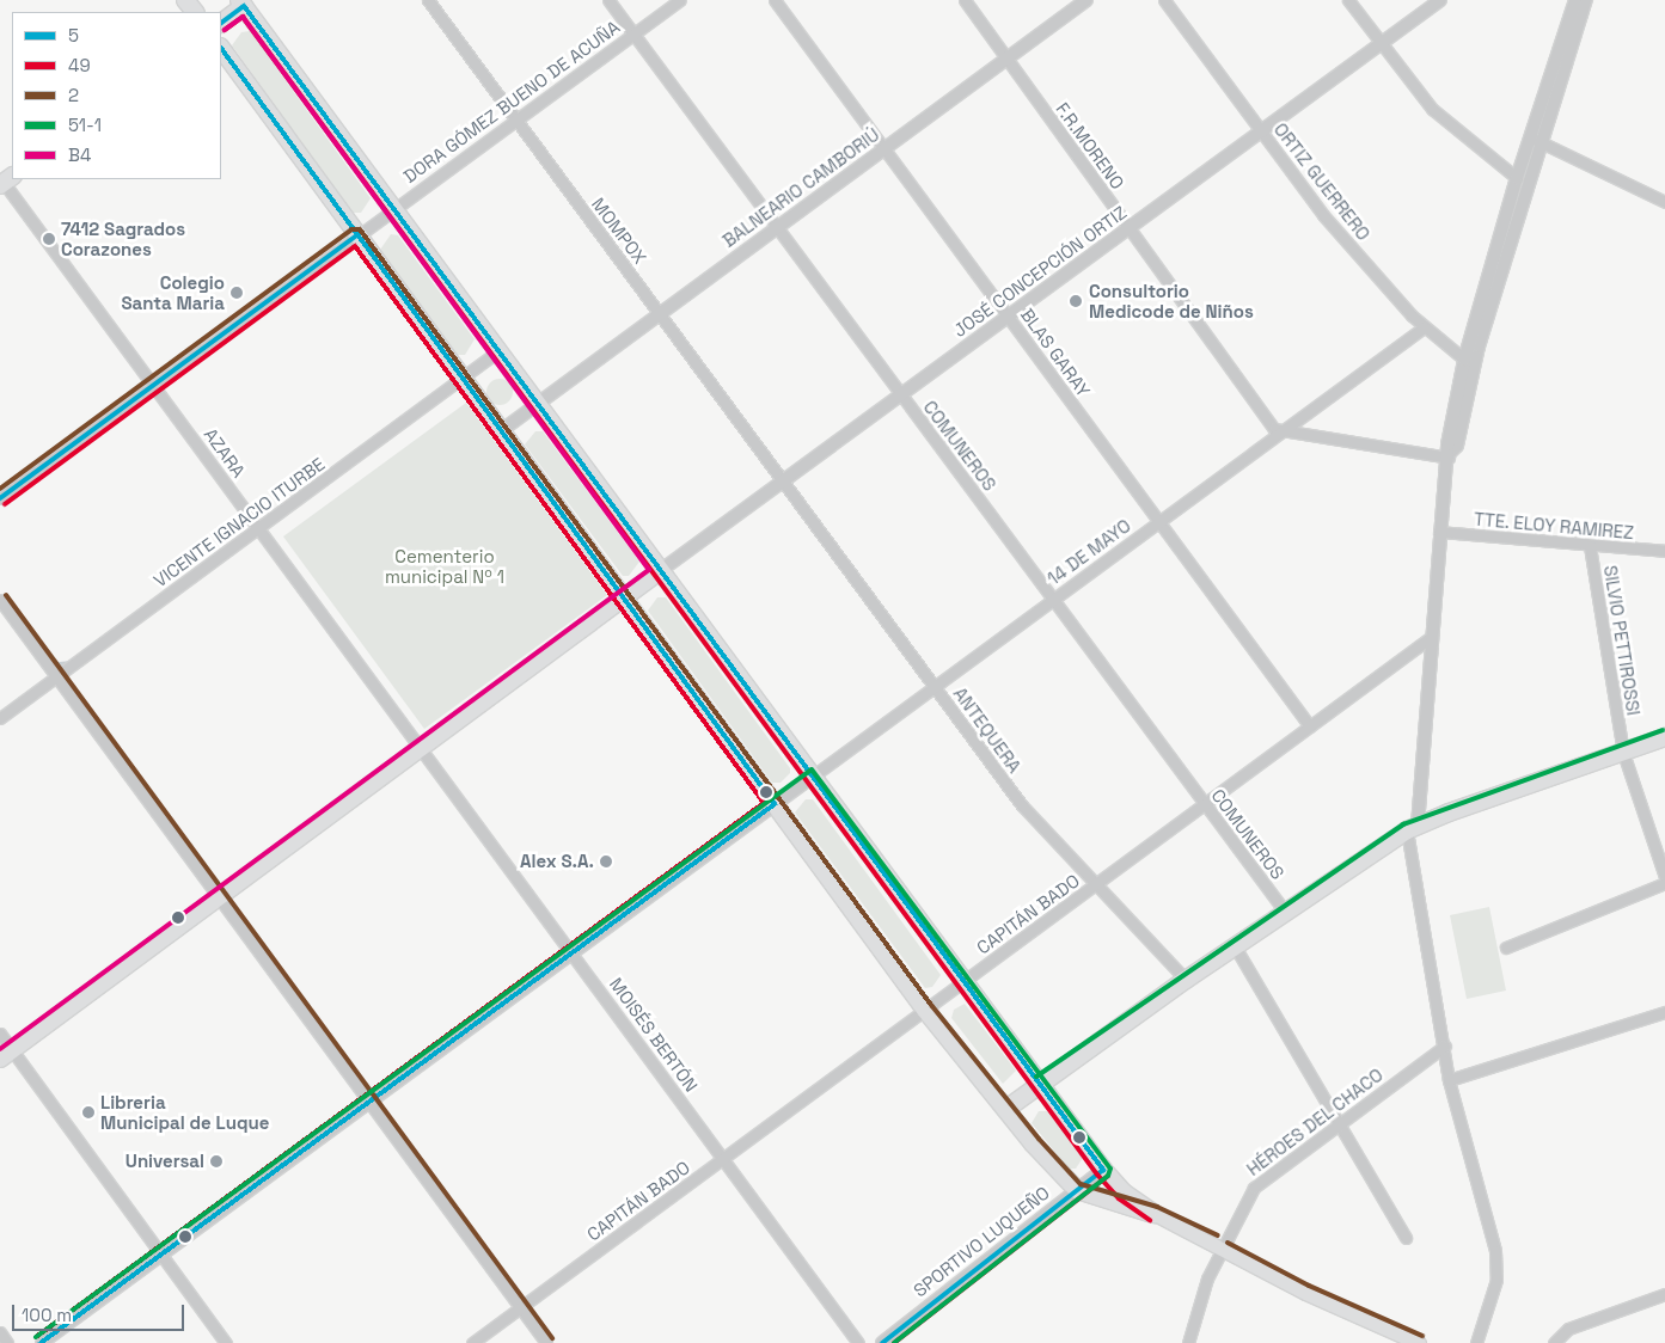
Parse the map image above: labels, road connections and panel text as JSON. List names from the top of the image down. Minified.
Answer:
{"streets":{"street":["DORA GÓMEZ BUENO DE ACUÑA","F.R.MORENO","ORTIZ GUERRERO","BALNEARIO CAMBORIÚ","MOMPOX","JOSÉ CONCEPCIÓN ORTIZ","BLAS GARAY","COMUNEROS","AZARA","VICENTE IGNACIO ITURBE","TTE. ELOY RAMIREZ","14 DE MAYO","SILVIO PETTIROSSI","ANTEQUERA","CAPITÁN BADO","MOISÉS BERTÓN","HÉROES DEL CHACO","SPORTIVO LUQUEÑO"]},"crossings":[["DORA GÓMEZ BUENO DE ACUÑA","MOMPOX"],["DORA GÓMEZ BUENO DE ACUÑA","COMUNEROS"],["DORA GÓMEZ BUENO DE ACUÑA","AZARA"],["F.R.MORENO","BALNEARIO CAMBORIÚ"],["F.R.MORENO","JOSÉ CONCEPCIÓN ORTIZ"],["F.R.MORENO","14 DE MAYO"],["ORTIZ GUERRERO","JOSÉ CONCEPCIÓN ORTIZ"],["ORTIZ GUERRERO","14 DE MAYO"],["BALNEARIO CAMBORIÚ","MOMPOX"],["BALNEARIO CAMBORIÚ","BLAS GARAY"],["BALNEARIO CAMBORIÚ","COMUNEROS"],["MOMPOX","JOSÉ CONCEPCIÓN ORTIZ"],["MOMPOX","ANTEQUERA"],["JOSÉ CONCEPCIÓN ORTIZ","BLAS GARAY"],["JOSÉ CONCEPCIÓN ORTIZ","COMUNEROS"],["JOSÉ CONCEPCIÓN ORTIZ","ANTEQUERA"],["BLAS GARAY","14 DE MAYO"],["BLAS GARAY","CAPITÁN BADO"],["COMUNEROS","14 DE MAYO"],["COMUNEROS","CAPITÁN BADO"],["AZARA","VICENTE IGNACIO ITURBE"],["AZARA","MOISÉS BERTÓN"],["TTE. ELOY RAMIREZ","SILVIO PETTIROSSI"],["14 DE MAYO","ANTEQUERA"],["14 DE MAYO","MOISÉS BERTÓN"],["ANTEQUERA","CAPITÁN BADO"],["CAPITÁN BADO","MOISÉS BERTÓN"]],"parks":["Cementerio municipal Nº 1"],"places":["7412 Sagrados Corazones","Colegio Santa Maria","Consultorio Medicode de Niños","Alex S.A.","Libreria Municipal de Luque","Universal"],"lines":["transit line 5","transit line 49","transit line B4","transit line 2","transit line 51-1"],"legend":["5","49","2","51-1","B4"],"scale_bar":"100 m"}
